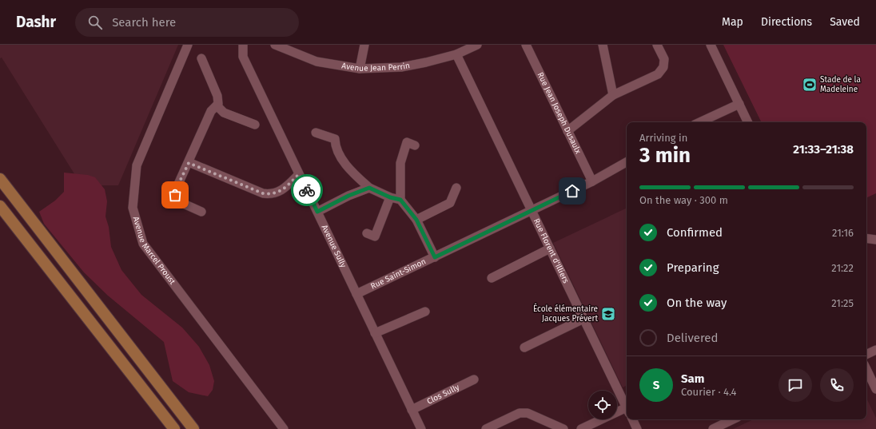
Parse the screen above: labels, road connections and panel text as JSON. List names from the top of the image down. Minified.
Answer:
{"streets":{"street":["Avenue Jean Perrin","Rue Jean Joseph Dusaulx","Avenue Sully","Avenue Marcel Proust","Rue Florent d'Illiers","Rue Saint-Simon","Clos Sully"]},"crossings":[["Avenue Jean Perrin","Rue Florent d'Illiers"],["Rue Jean Joseph Dusaulx","Rue Saint-Simon"],["Avenue Sully","Rue Saint-Simon"],["Avenue Sully","Clos Sully"],["Rue Florent d'Illiers","Rue Saint-Simon"]],"places":{"sports":["Stade de la Madeleine"],"school or university":["École élémentaire Jacques Prévert"]},"page":{"header":"Dashr","search":"Search here","nav":["Map","Directions","Saved"],"heading":["3 min","Arriving in","21:33–21:38"],"panel":["Sam","Courier · 4.4"],"bar":"On the way · 300 m","list":[["Confirmed","21:16"],["Preparing","21:22"],["On the way","21:25"],"Delivered"],"round":"S"}}
